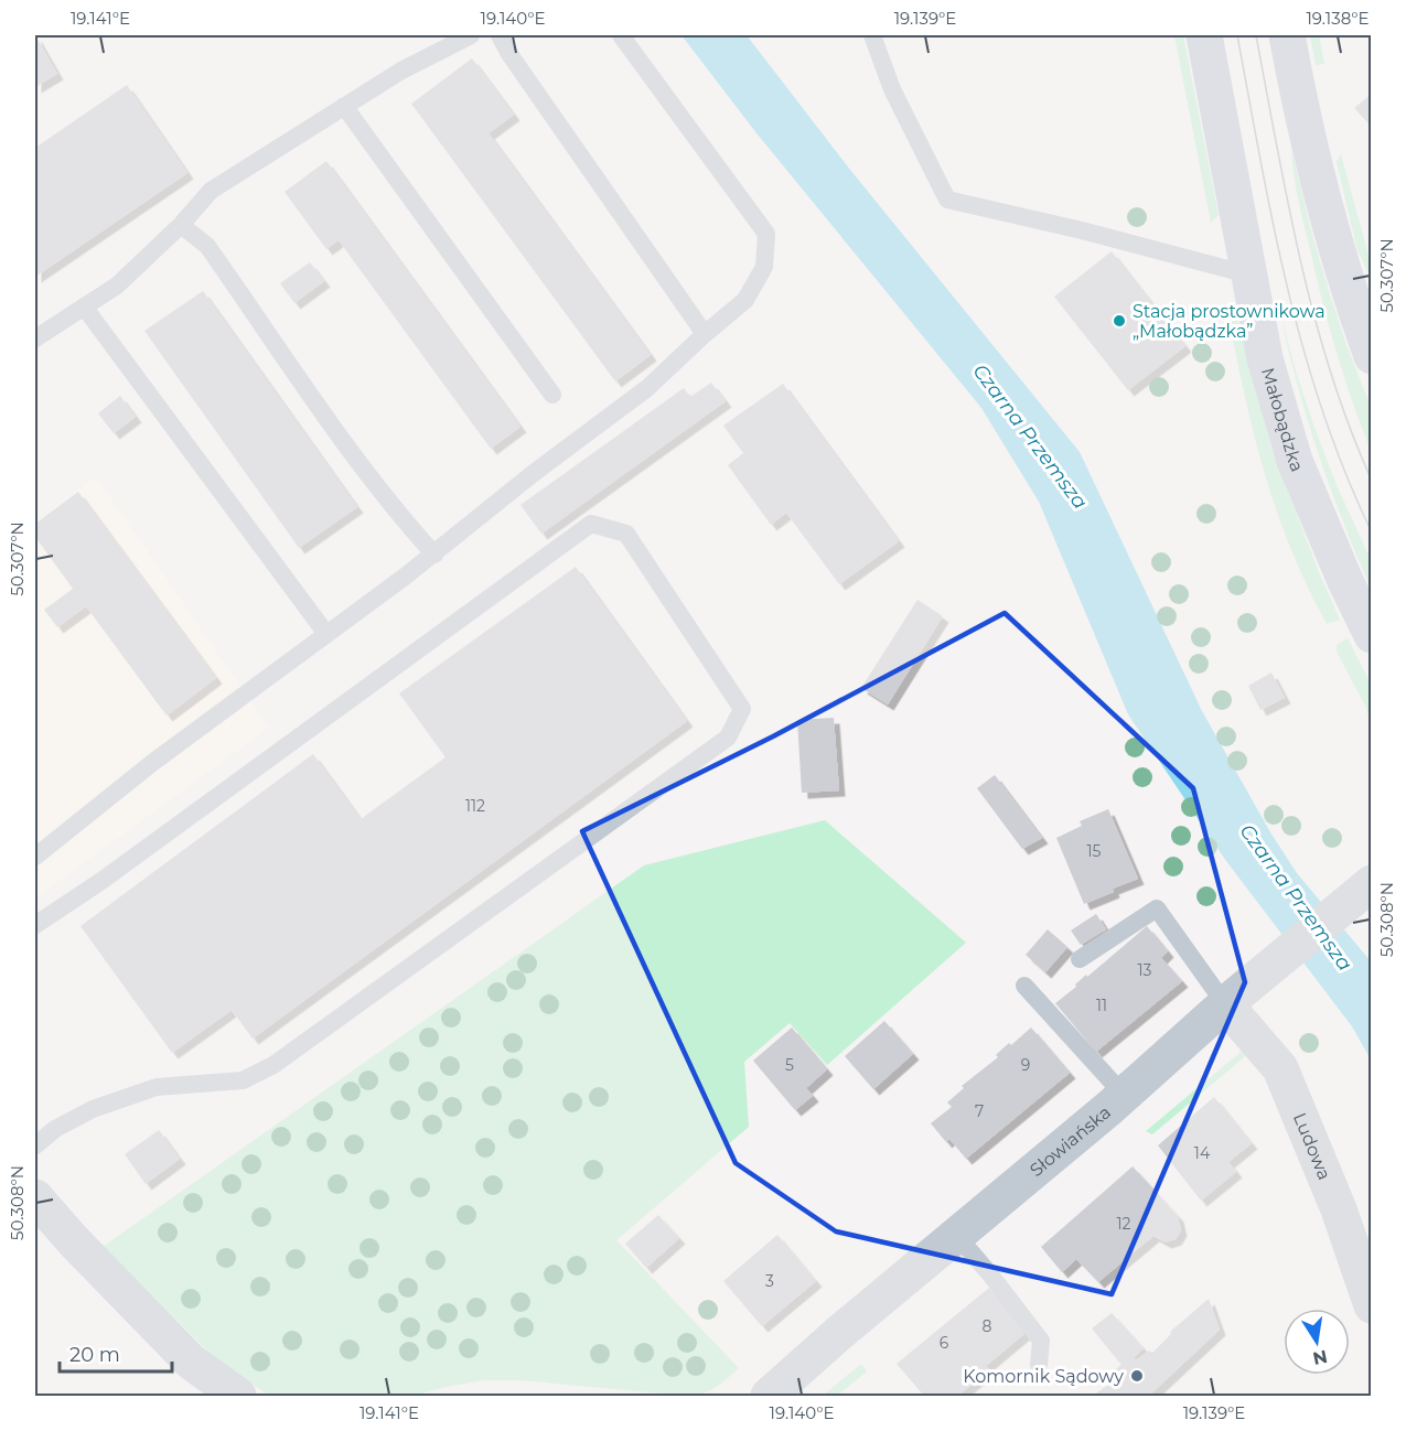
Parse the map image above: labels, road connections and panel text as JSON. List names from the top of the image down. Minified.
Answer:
{"streets":{"street":["Małobądzka","Słowiańska","Ludowa"]},"crossings":[["Słowiańska","Ludowa"]],"water":["Czarna Przemsza"],"places":["Stacja prostownikowa „Małobądzka”","Komornik Sądowy"],"house_numbers":["112","15","13","11","5","9","7","14","12","3","8","6"],"scale_bar":"20 m","north":"bottom","coordinates":["19.141°E","19.140°E","19.139°E","19.138°E","50.307°N","50.308°N"]}
